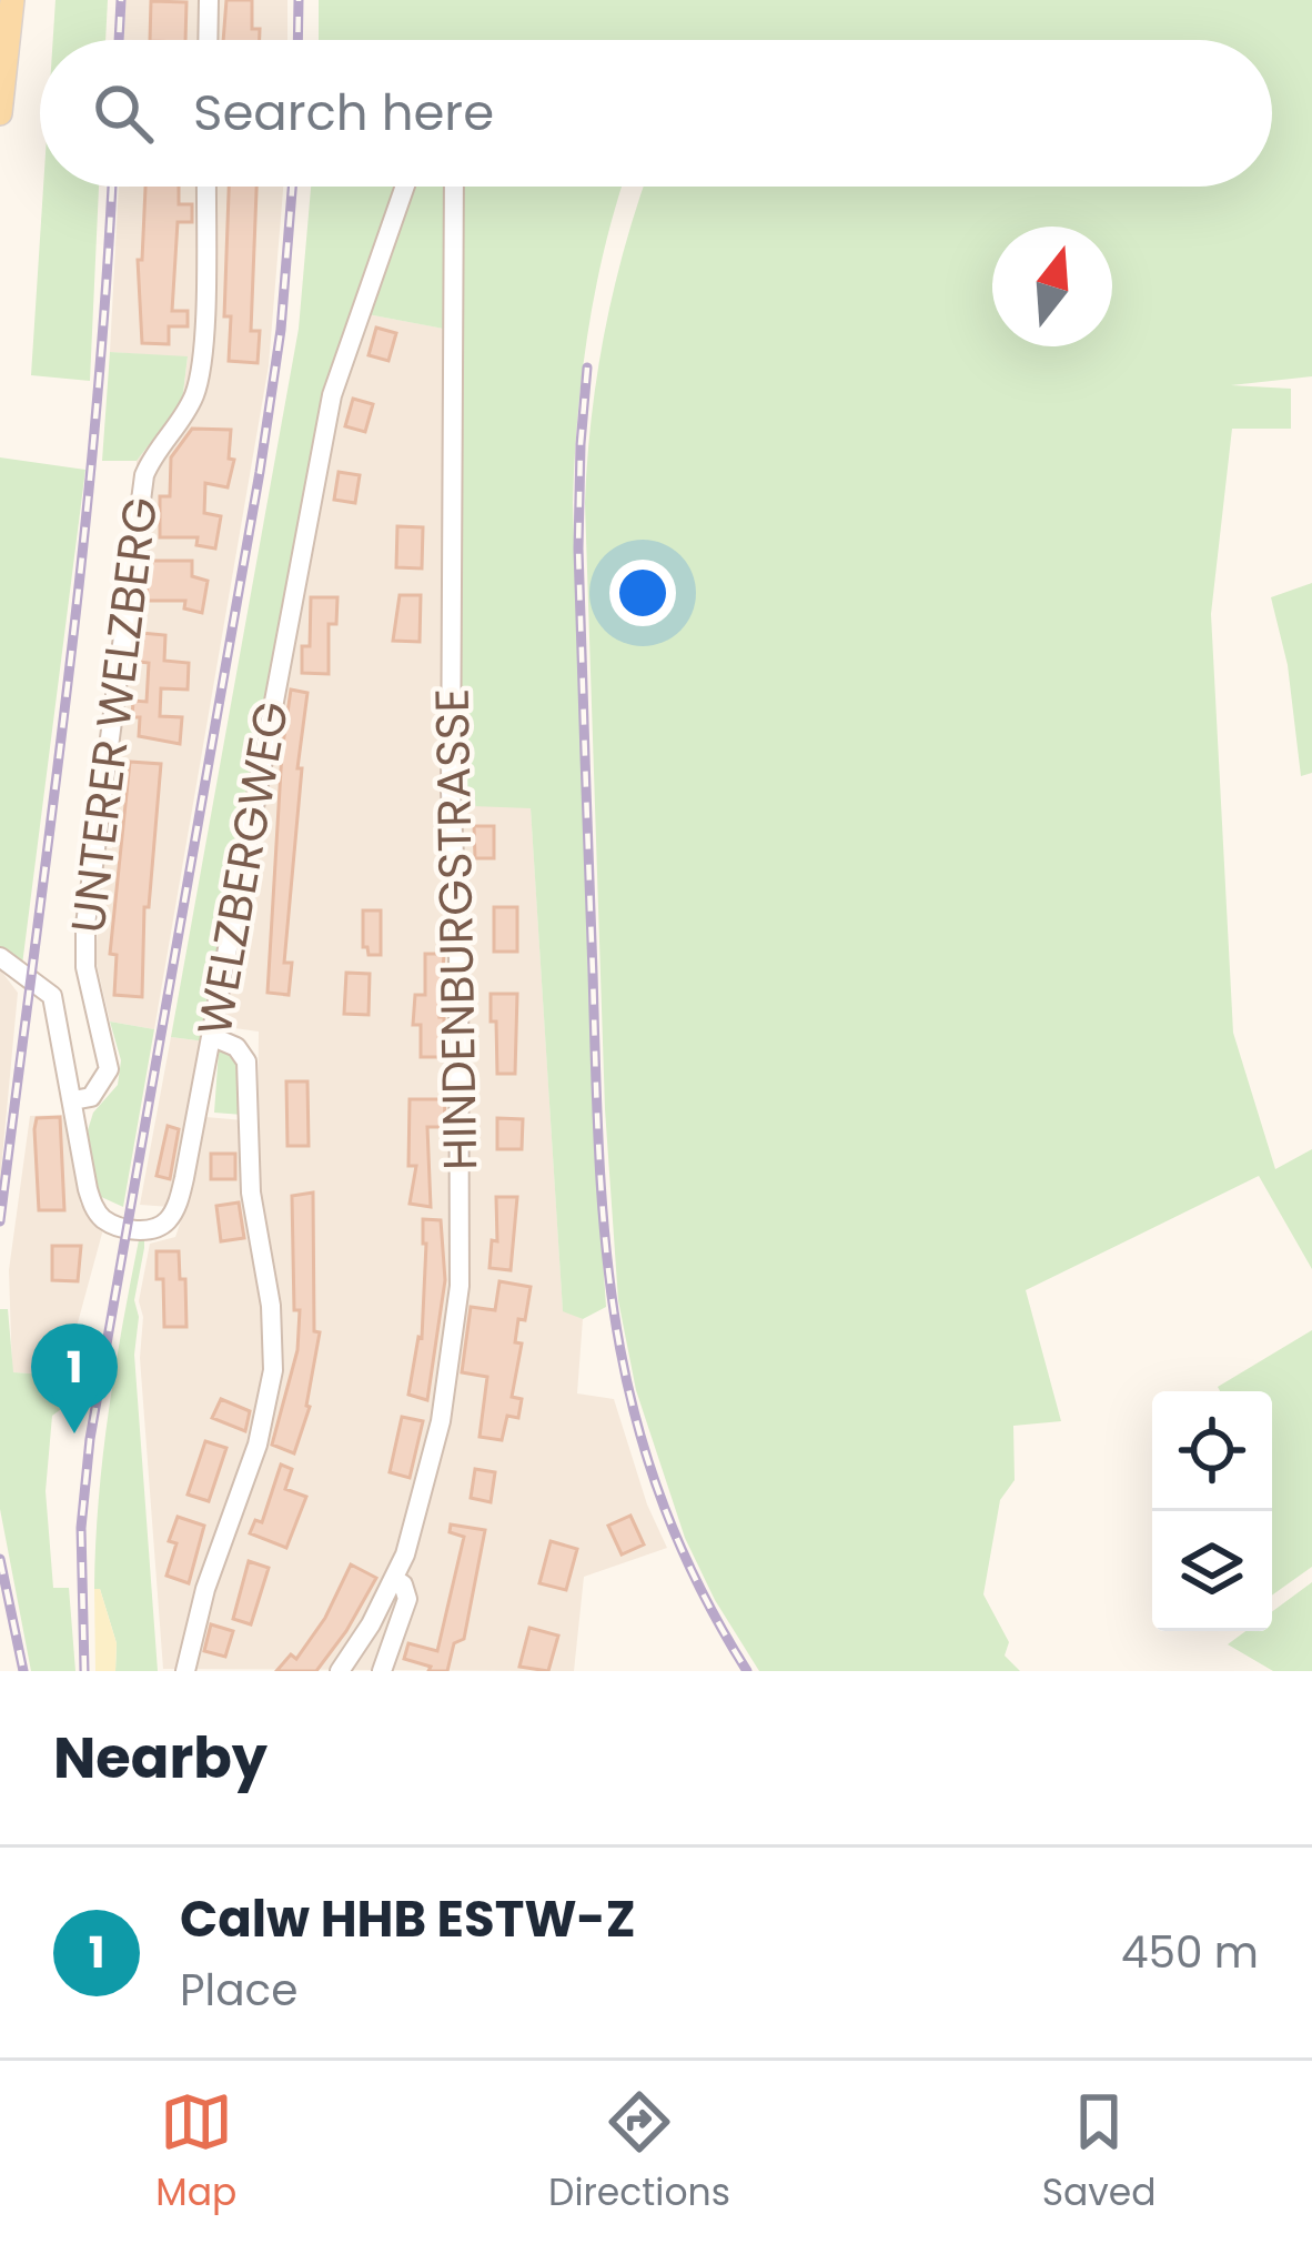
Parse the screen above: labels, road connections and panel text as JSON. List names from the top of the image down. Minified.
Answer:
{"streets":{"street":["UNTERER WELZBERG","WELZBERGWEG","HINDENBURGSTRASSE"]},"crossings":[["UNTERER WELZBERG","WELZBERGWEG"]],"north":"top","page":{"search":"Search here","pins":"1","heading":"Nearby","list":[{"mark":"1","name":"Calw HHB ESTW-Z","note":"Place","value":"450 m"}],"nav":["Map","Directions","Saved"]}}
